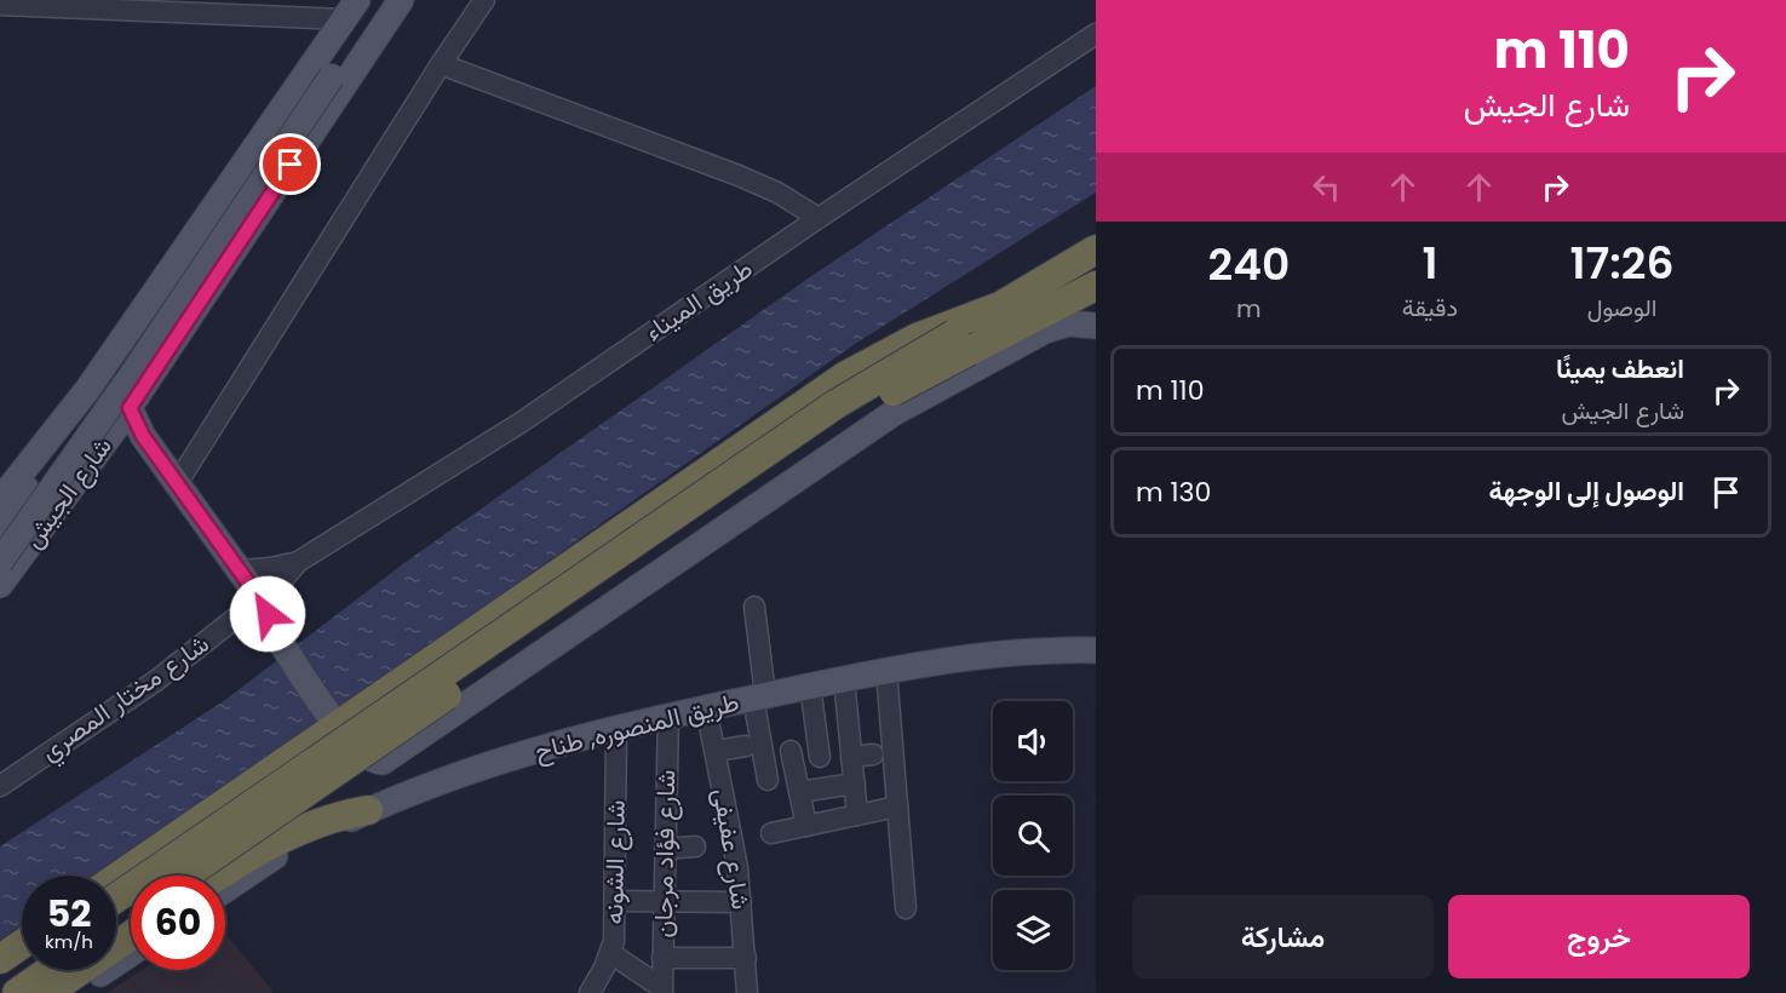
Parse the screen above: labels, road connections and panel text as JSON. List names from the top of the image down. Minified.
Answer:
{"streets":{"main road":["شارع الجيش","طريق المنصوره, طناح"],"street":["طريق الميناء","شارع مختار المصري","شارع عفيفى","شارع فؤاد مرجان","شارع الشونه"]},"crossings":[["طريق الميناء","شارع مختار المصري"],["طريق المنصوره, طناح","شارع عفيفى"],["طريق المنصوره, طناح","شارع فؤاد مرجان"],["طريق المنصوره, طناح","شارع الشونه"]],"page":{"turn":["110 m","شارع الجيش"],"eta":["17:26","الوصول","1","دقيقة","240","m"],"list":[{"name":"انعطف يمينًا","note":"شارع الجيش","value":"110 m"},{"name":"الوصول إلى الوجهة","value":"130 m"}],"speed":"52 km/h","limit":"60","buttons":["خروج","مشاركة"]}}
